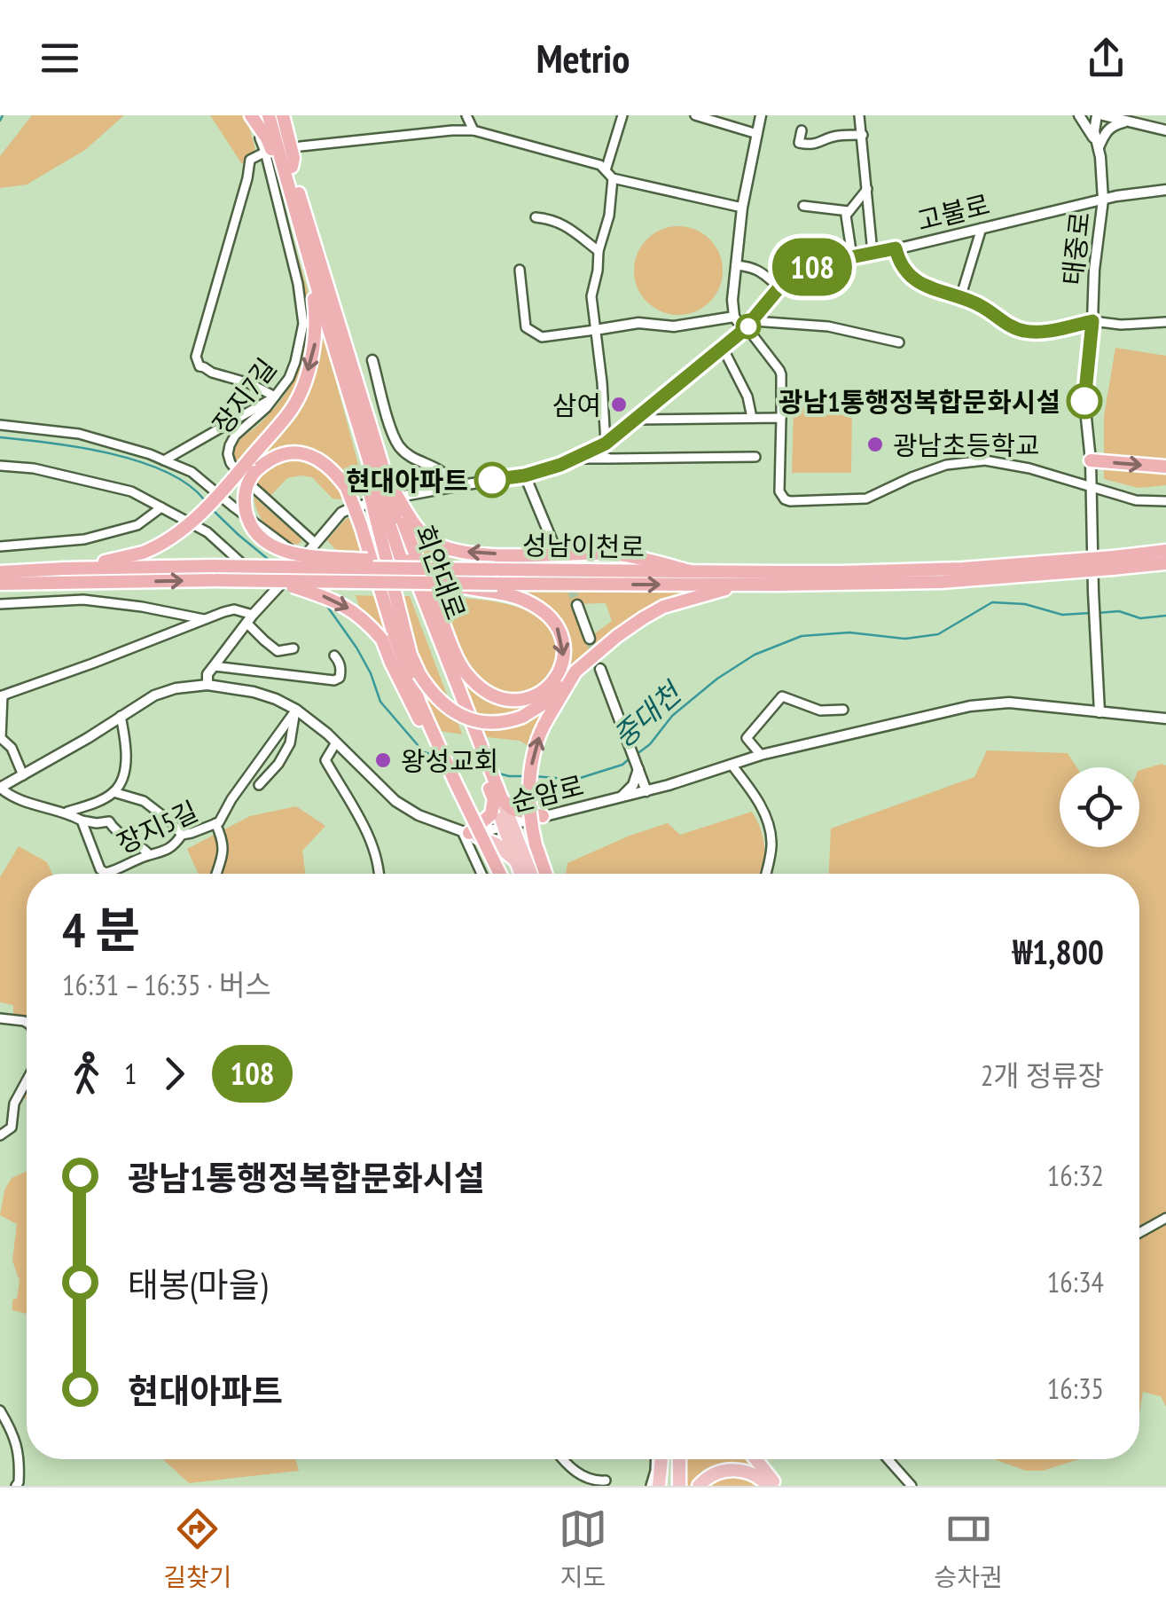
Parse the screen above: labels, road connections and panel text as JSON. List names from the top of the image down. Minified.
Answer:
{"streets":{"highway":["성남이천로","회안대로"],"street":["고불로","태중로","장지7길","순암로","장지5길"]},"crossings":[["고불로","태중로"],["고불로","장지7길"],["태중로","순암로"],["순암로","장지5길"]],"water":["중대천"],"places":["광남1통행정복합문화시설","삼여","광남초등학교","현대아파트","왕성교회"],"lines":["bus line 108"],"page":{"header":"Metrio","on_map":"108","heading":["4 분","16:31 – 16:35 · 버스","₩1,800"],"legs":["1","108","2개 정류장"],"list":[{"name":"광남1통행정복합문화시설","value":"16:32"},{"name":"태봉(마을)","value":"16:34"},{"name":"현대아파트","value":"16:35"}],"tabs":["길찾기","지도","승차권"]}}
